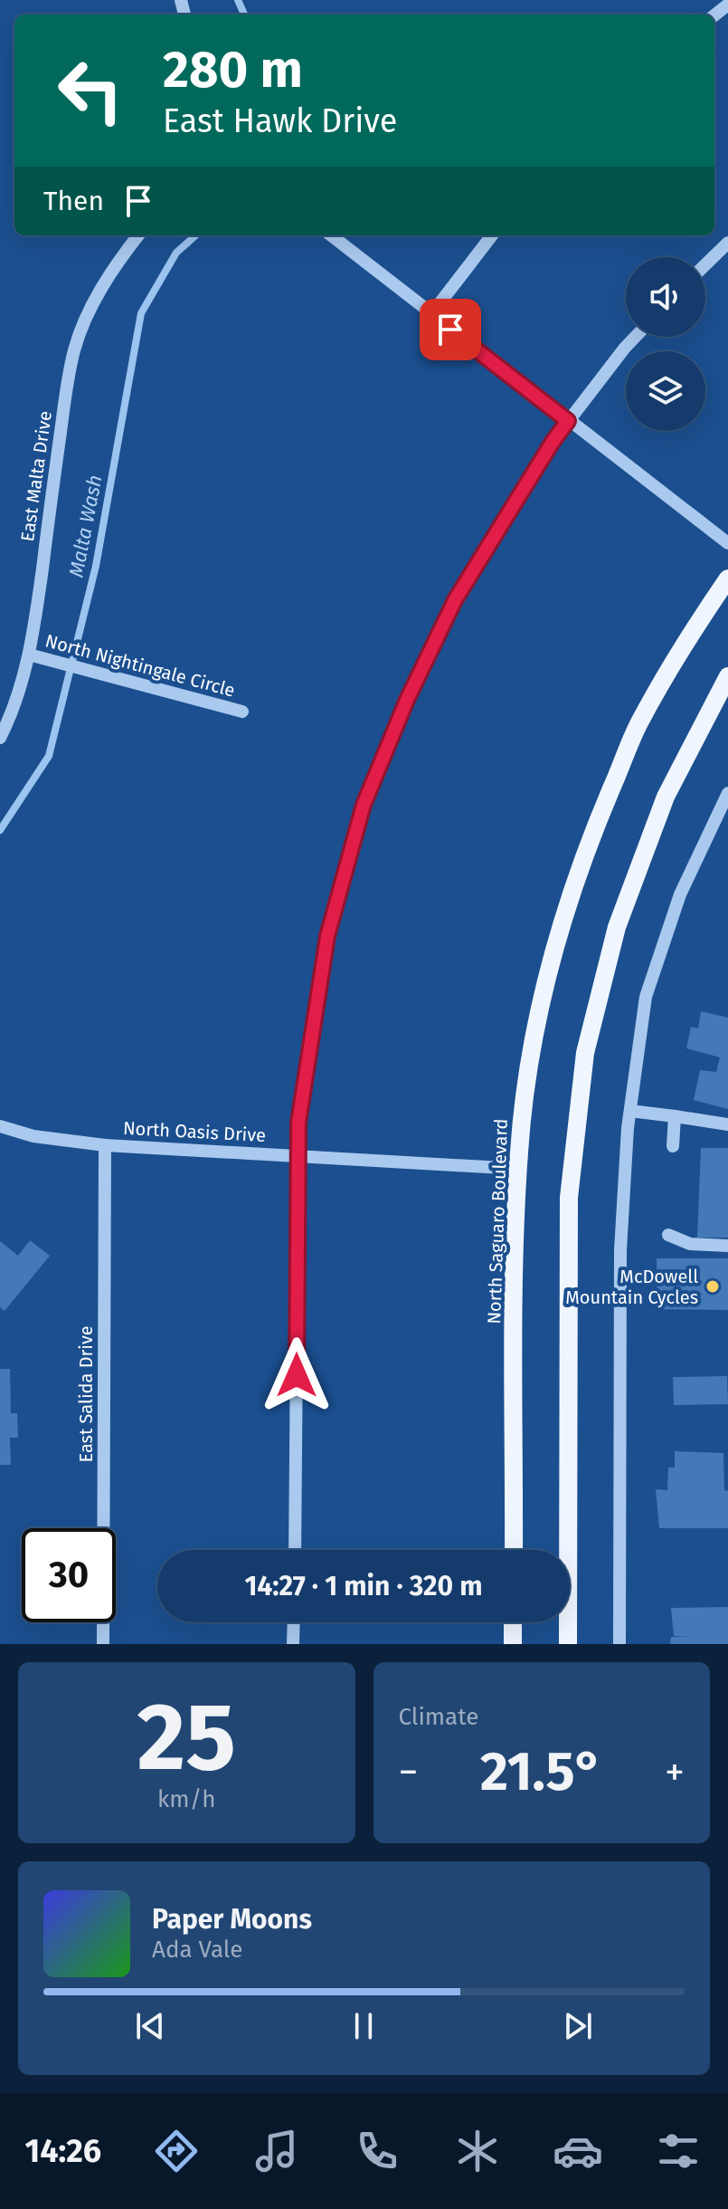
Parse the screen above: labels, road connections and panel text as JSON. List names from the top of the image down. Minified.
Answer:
{"streets":{"main road":["North Saguaro Boulevard"],"street":["East Malta Drive","North Nightingale Circle","North Oasis Drive","East Salida Drive"]},"crossings":[["East Malta Drive","North Nightingale Circle"],["North Oasis Drive","North Saguaro Boulevard"],["North Oasis Drive","East Salida Drive"]],"water":["Malta Wash"],"places":["McDowell Mountain Cycles"],"page":{"turn":["280 m","East Hawk Drive"],"then":"Then","limit":"30","trip":"14:27 · 1 min · 320 m","tile":[["25","km/h"],"Climate"],"heat":["−","21.5°","+"],"song":["Paper Moons","Ada Vale"],"tabs":"14:26"}}
